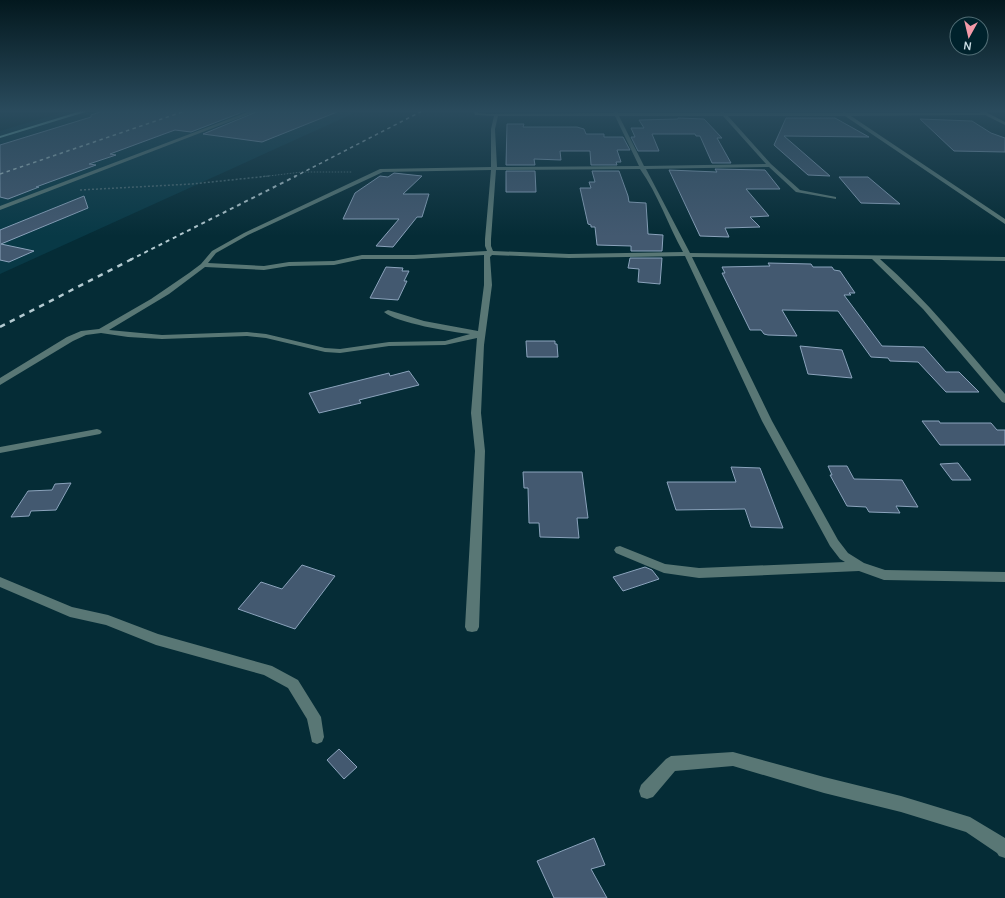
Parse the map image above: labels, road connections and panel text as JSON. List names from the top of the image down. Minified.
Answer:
{"north":"bottom"}
